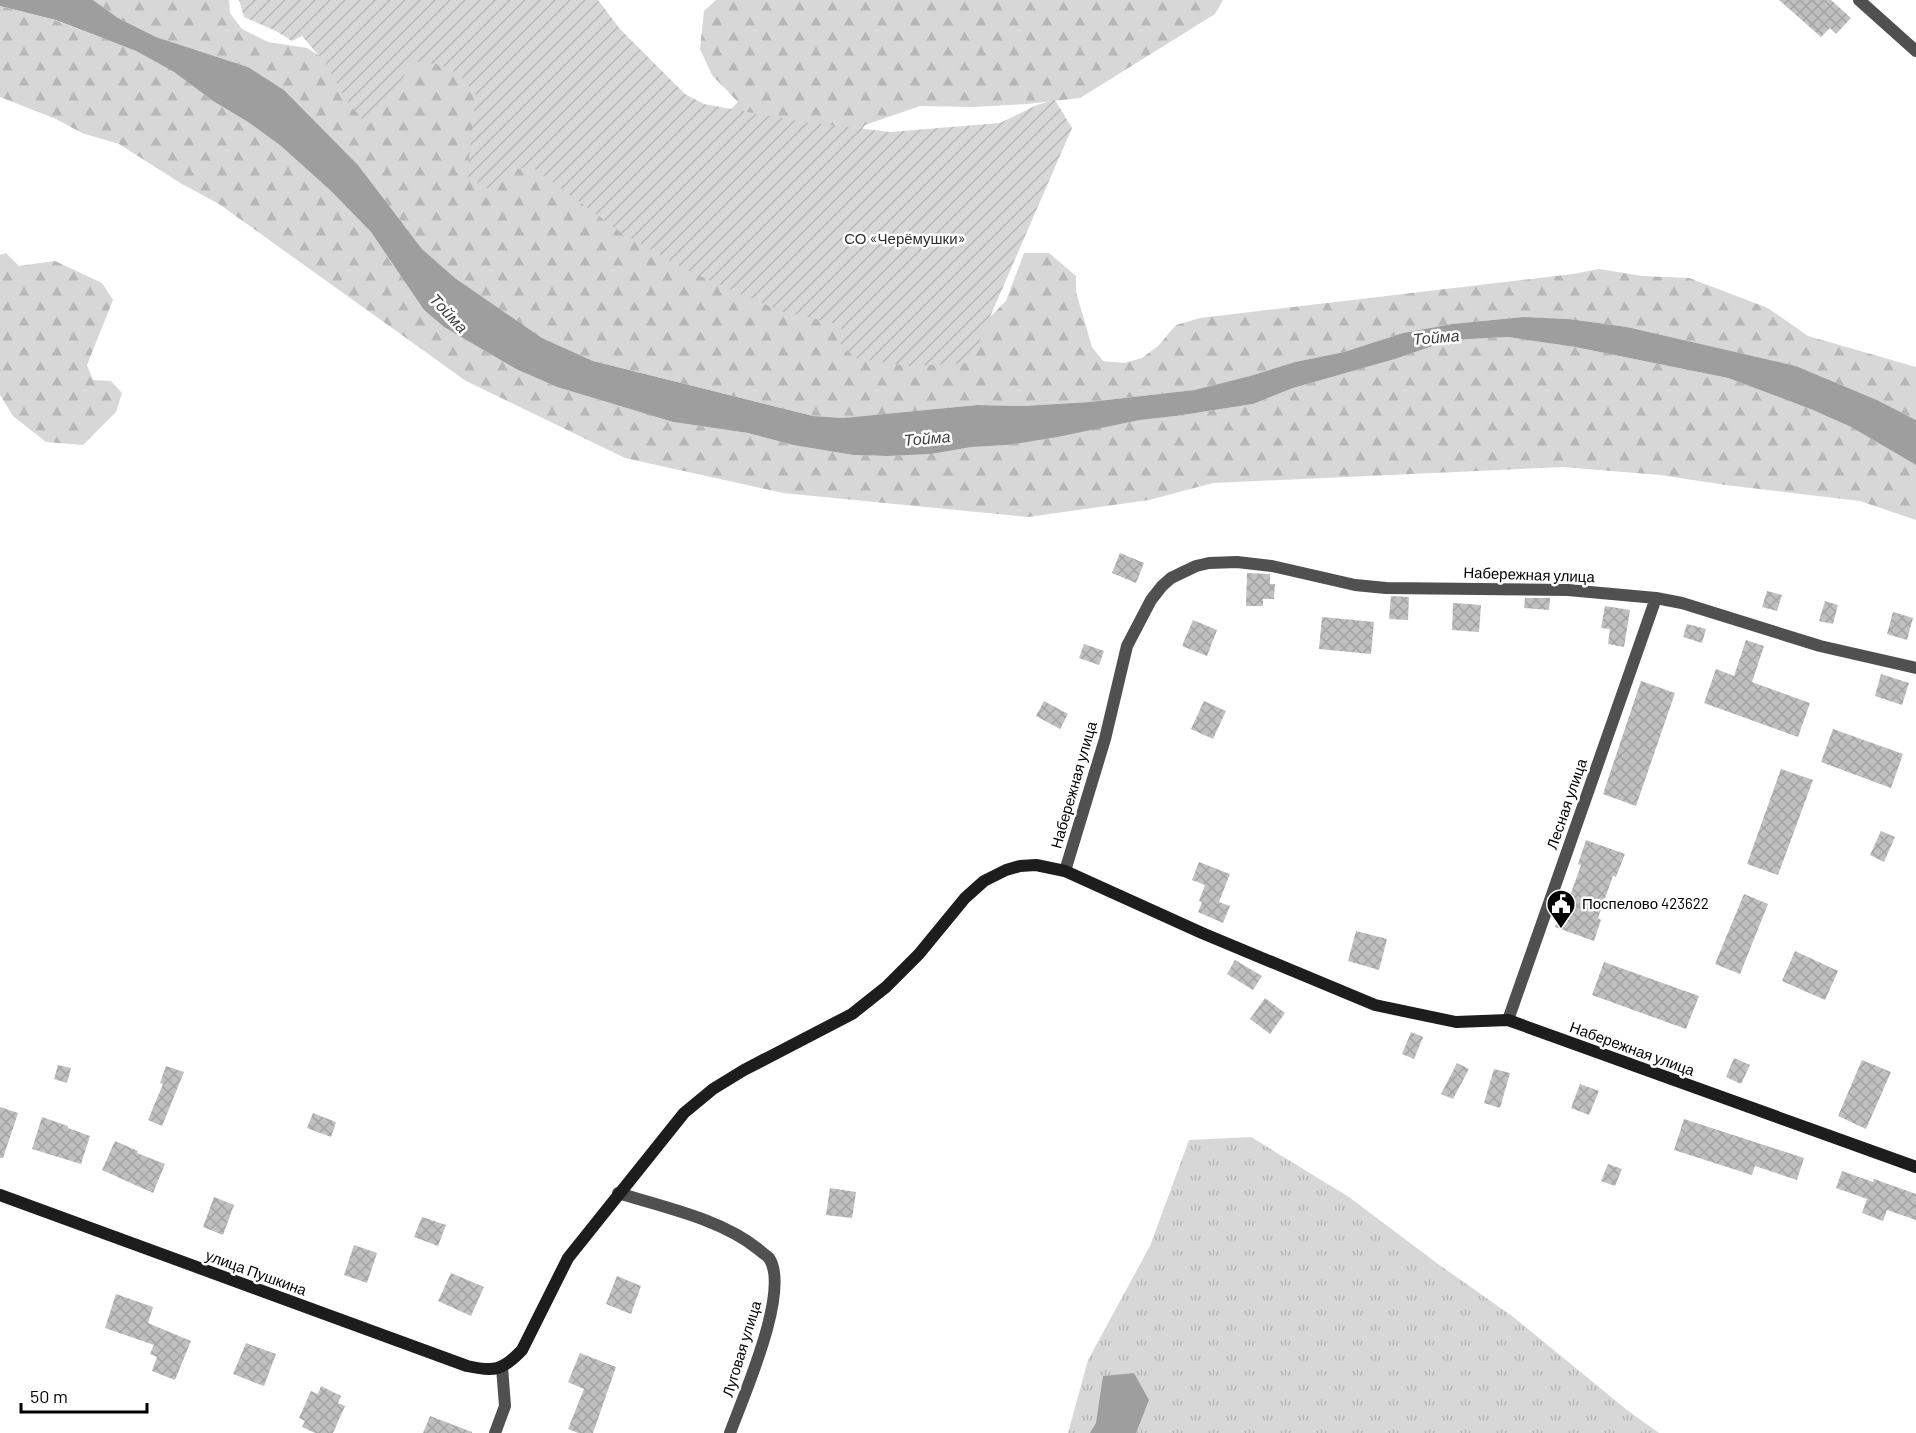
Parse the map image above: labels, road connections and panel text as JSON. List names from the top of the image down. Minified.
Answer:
{"streets":{"street":["Набережная улица","Лесная улица","улица Пушкина","Луговая улица"]},"crossings":[["Набережная улица","Лесная улица"]],"water":["Тойма"],"parks":["СО «Черёмушки»"],"places":{"public building":["Поспелово 423622"]},"scale_bar":"50 m"}
